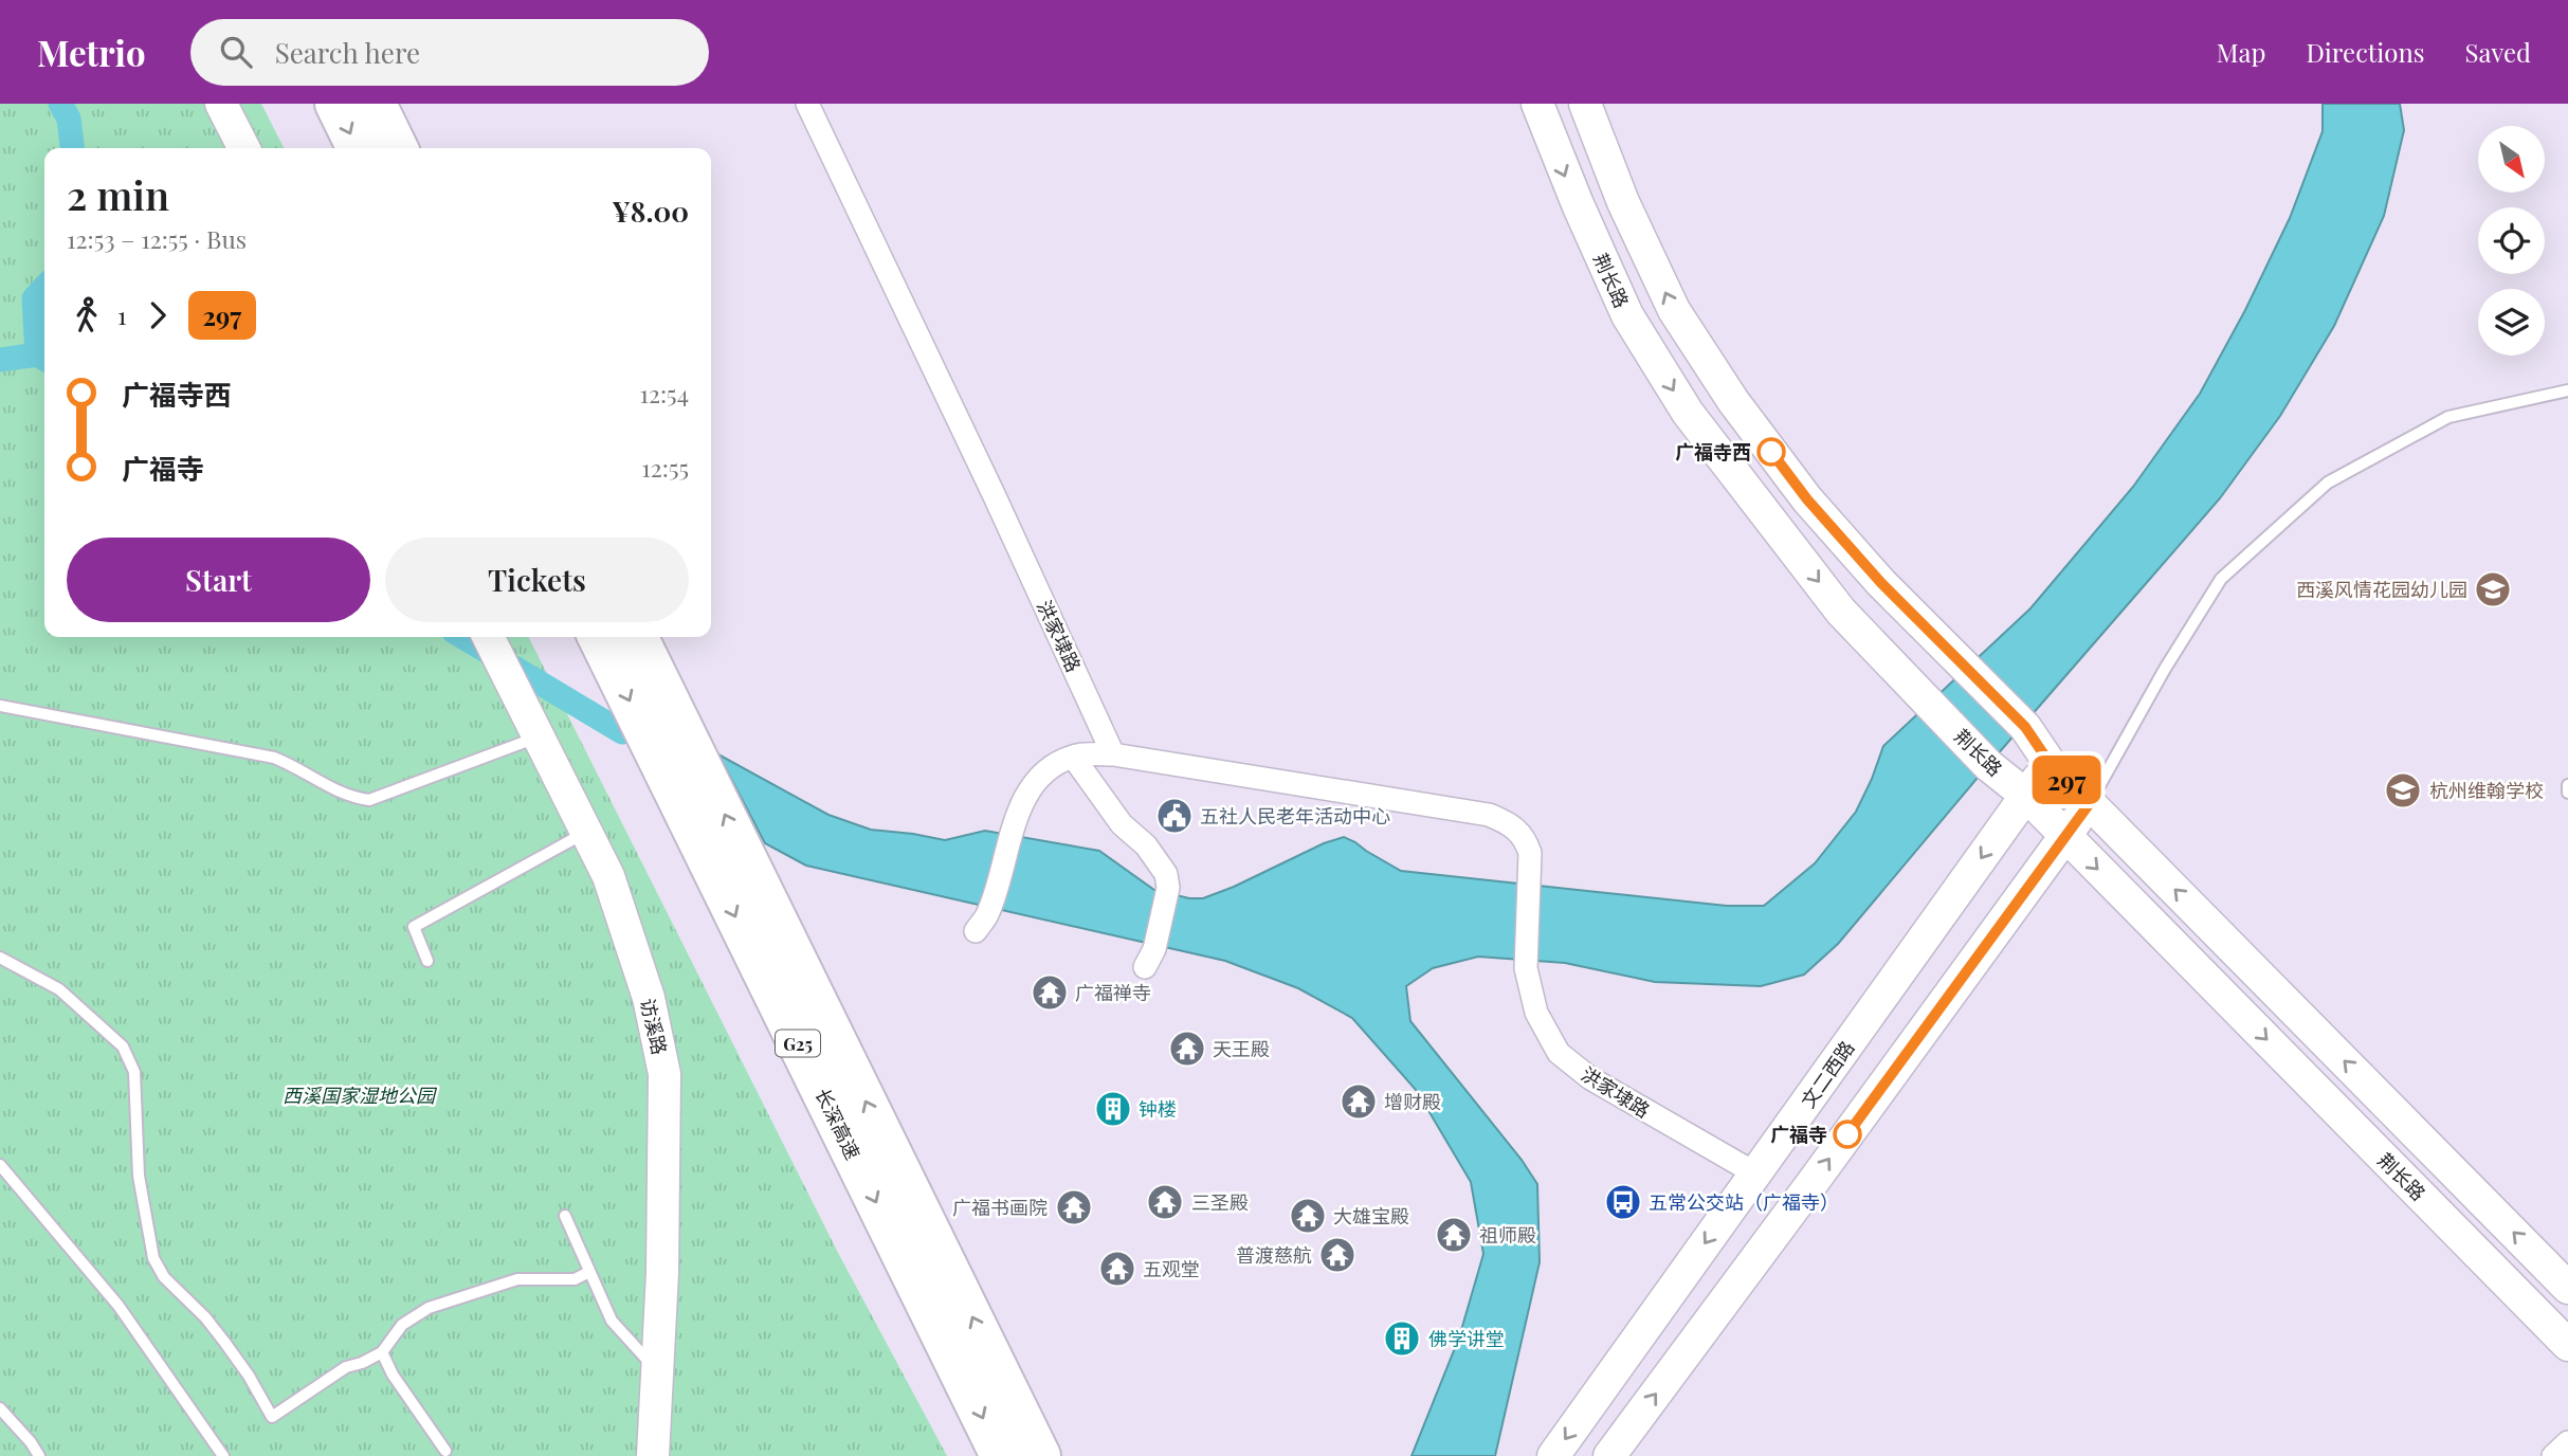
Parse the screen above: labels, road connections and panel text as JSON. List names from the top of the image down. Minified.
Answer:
{"streets":{"highway":["G25","长深高速"],"main road":["荆长路","访溪路","文二西路"],"street":["洪家埭路"]},"crossings":[["荆长路","文二西路"],["洪家埭路","文二西路"]],"parks":["西溪国家湿地公园"],"places":{"other":["广福寺西","广福寺"],"school or university":["西溪风情花园幼儿园","杭州维翰学校"],"public building":["五社人民老年活动中心"],"temple":["广福禅寺","天王殿","增财殿","三圣殿","广福书画院","大雄宝殿","祖师殿","普渡慈航","五观堂"],"building":["钟楼","佛学讲堂"],"bus stop":["五常公交站（广福寺）"]},"lines":["bus line 297"],"north":"bottom right","page":{"header":"Metrio","search":"Search here","nav":["Map","Directions","Saved"],"on_map":"297","heading":["2 min","12:53 – 12:55 · Bus","¥8.00"],"legs":["1","297"],"list":[{"name":"广福寺西","value":"12:54"},{"name":"广福寺","value":"12:55"}],"buttons":["Start","Tickets"]}}
